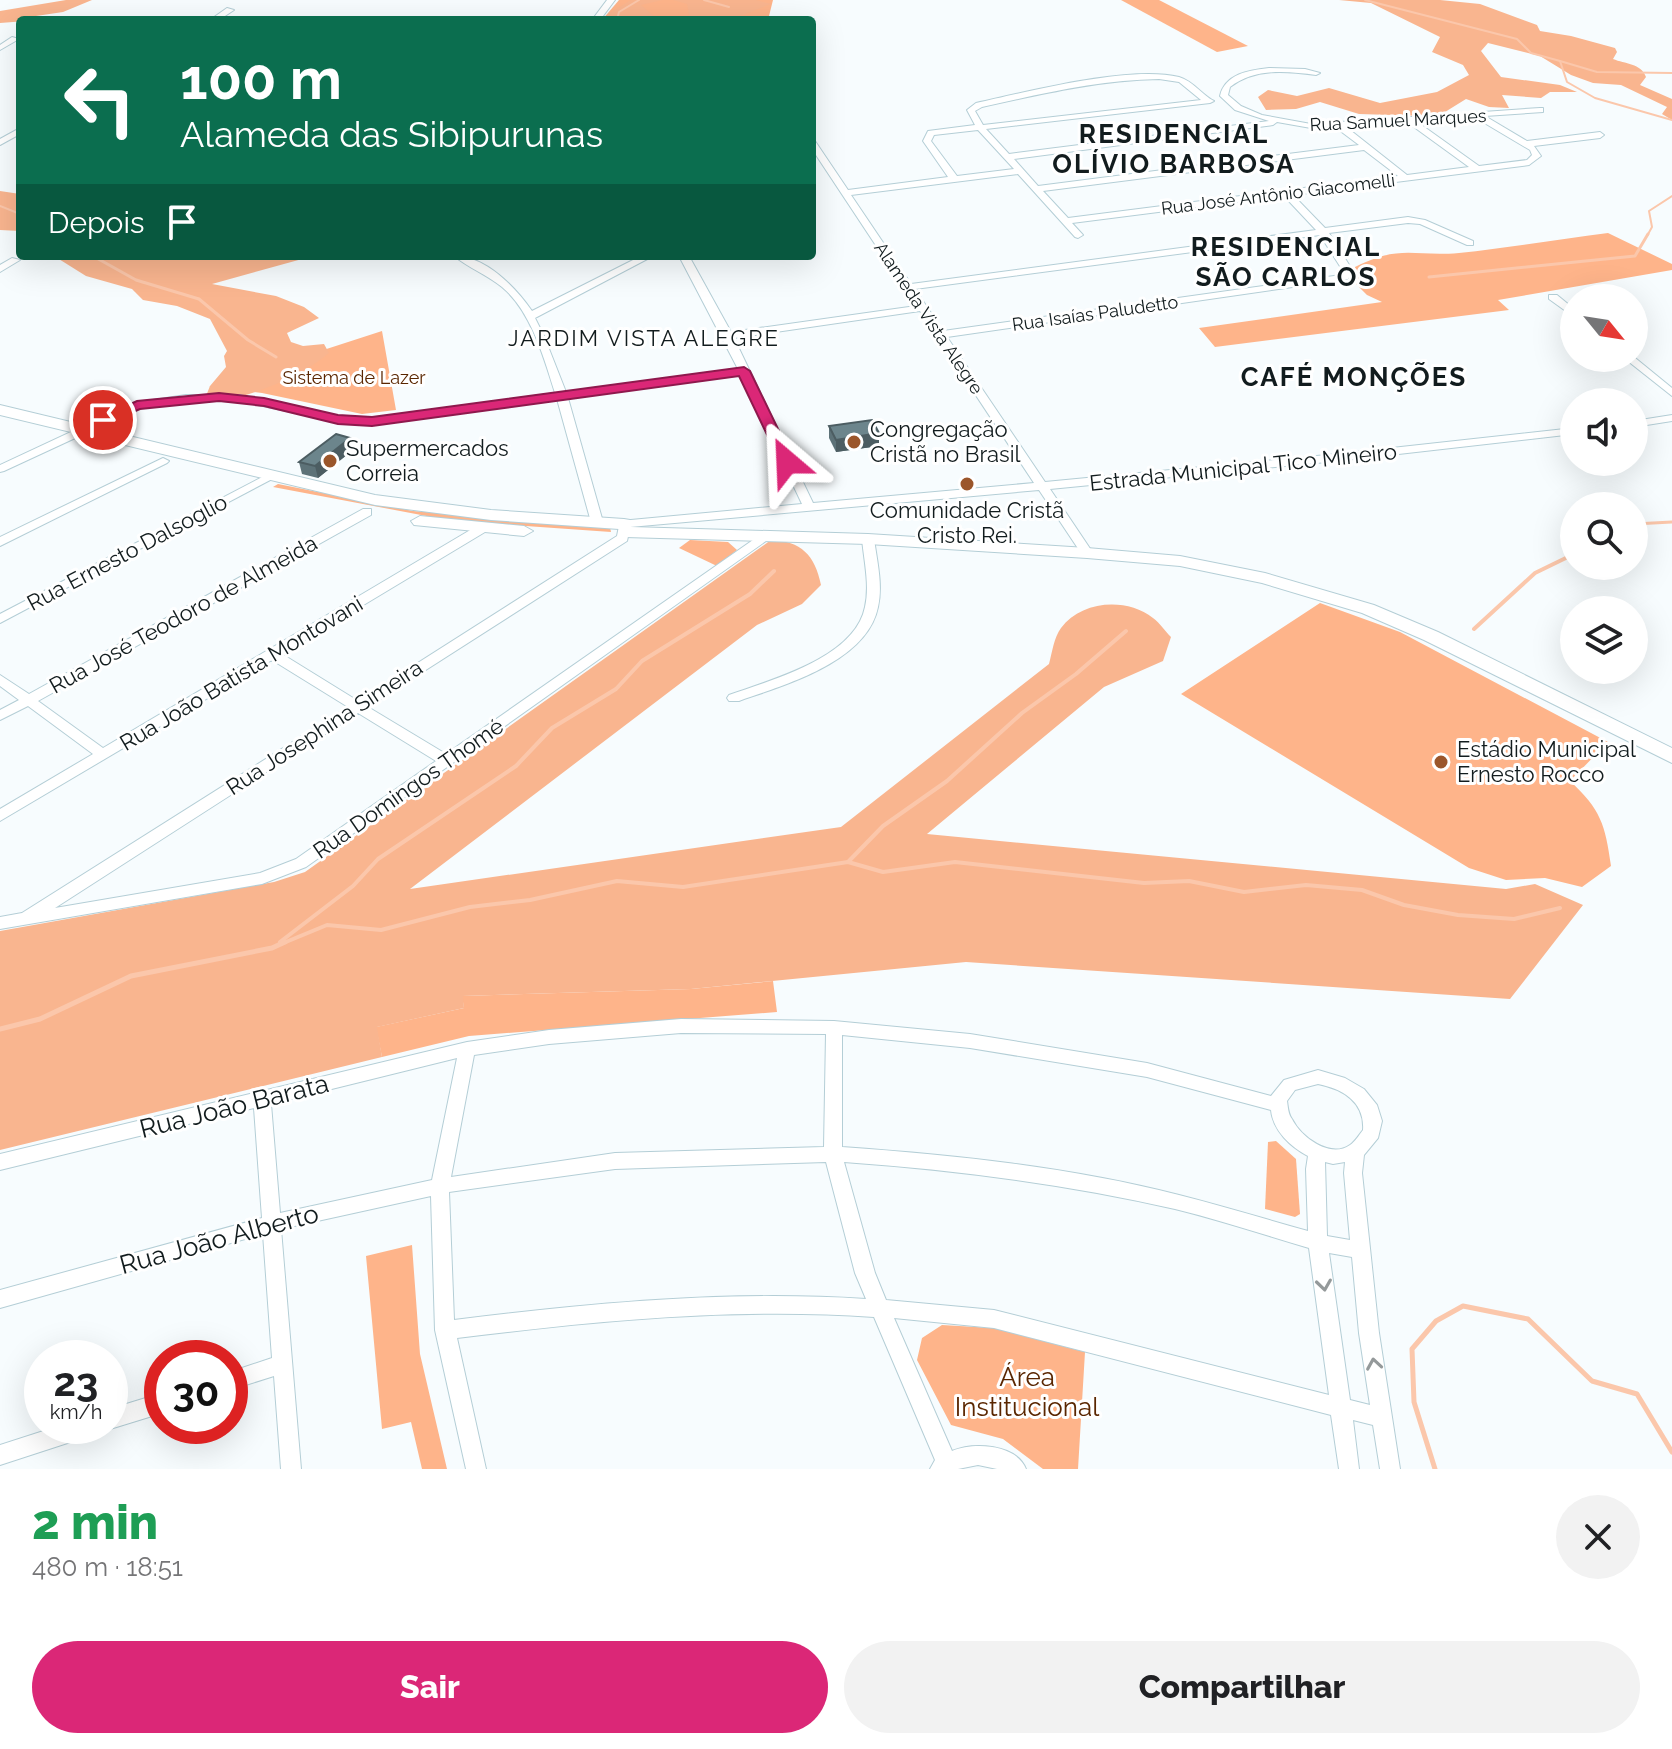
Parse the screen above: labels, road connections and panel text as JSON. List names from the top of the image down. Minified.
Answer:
{"streets":{"street":["Rua Samuel Marques","Rua José Antônio Giacomelli","Rua Isaías Paludetto","Alameda Vista Alegre","Estrada Municipal Tico Mineiro","Rua Ernesto Dalsoglio","Rua José Teodoro de Almeida","Rua João Batista Montovani","Rua Josephina Simeira","Rua Domingos Thomé","Rua João Barata","Rua João Alberto"]},"crossings":[["Rua Isaías Paludetto","Alameda Vista Alegre"],["Alameda Vista Alegre","Estrada Municipal Tico Mineiro"],["Estrada Municipal Tico Mineiro","Rua Josephina Simeira"],["Rua Josephina Simeira","Rua Domingos Thomé"]],"districts":["RESIDENCIAL OLÍVIO BARBOSA","RESIDENCIAL SÃO CARLOS","JARDIM VISTA ALEGRE","CAFÉ MONÇÕES"],"parks":["Sistema de Lazer","Área Institucional"],"places":["Congregação Cristã no Brasil","Supermercados Correia","Comunidade Cristã Cristo Rei.","Estádio Municipal Ernesto Rocco"],"north":"bottom right","page":{"turn":["100 m","Alameda das Sibipurunas"],"then":"Depois","speed":"23 km/h","limit":"30","heading":["2 min","480 m · 18:51"],"buttons":["Sair","Compartilhar"]}}
